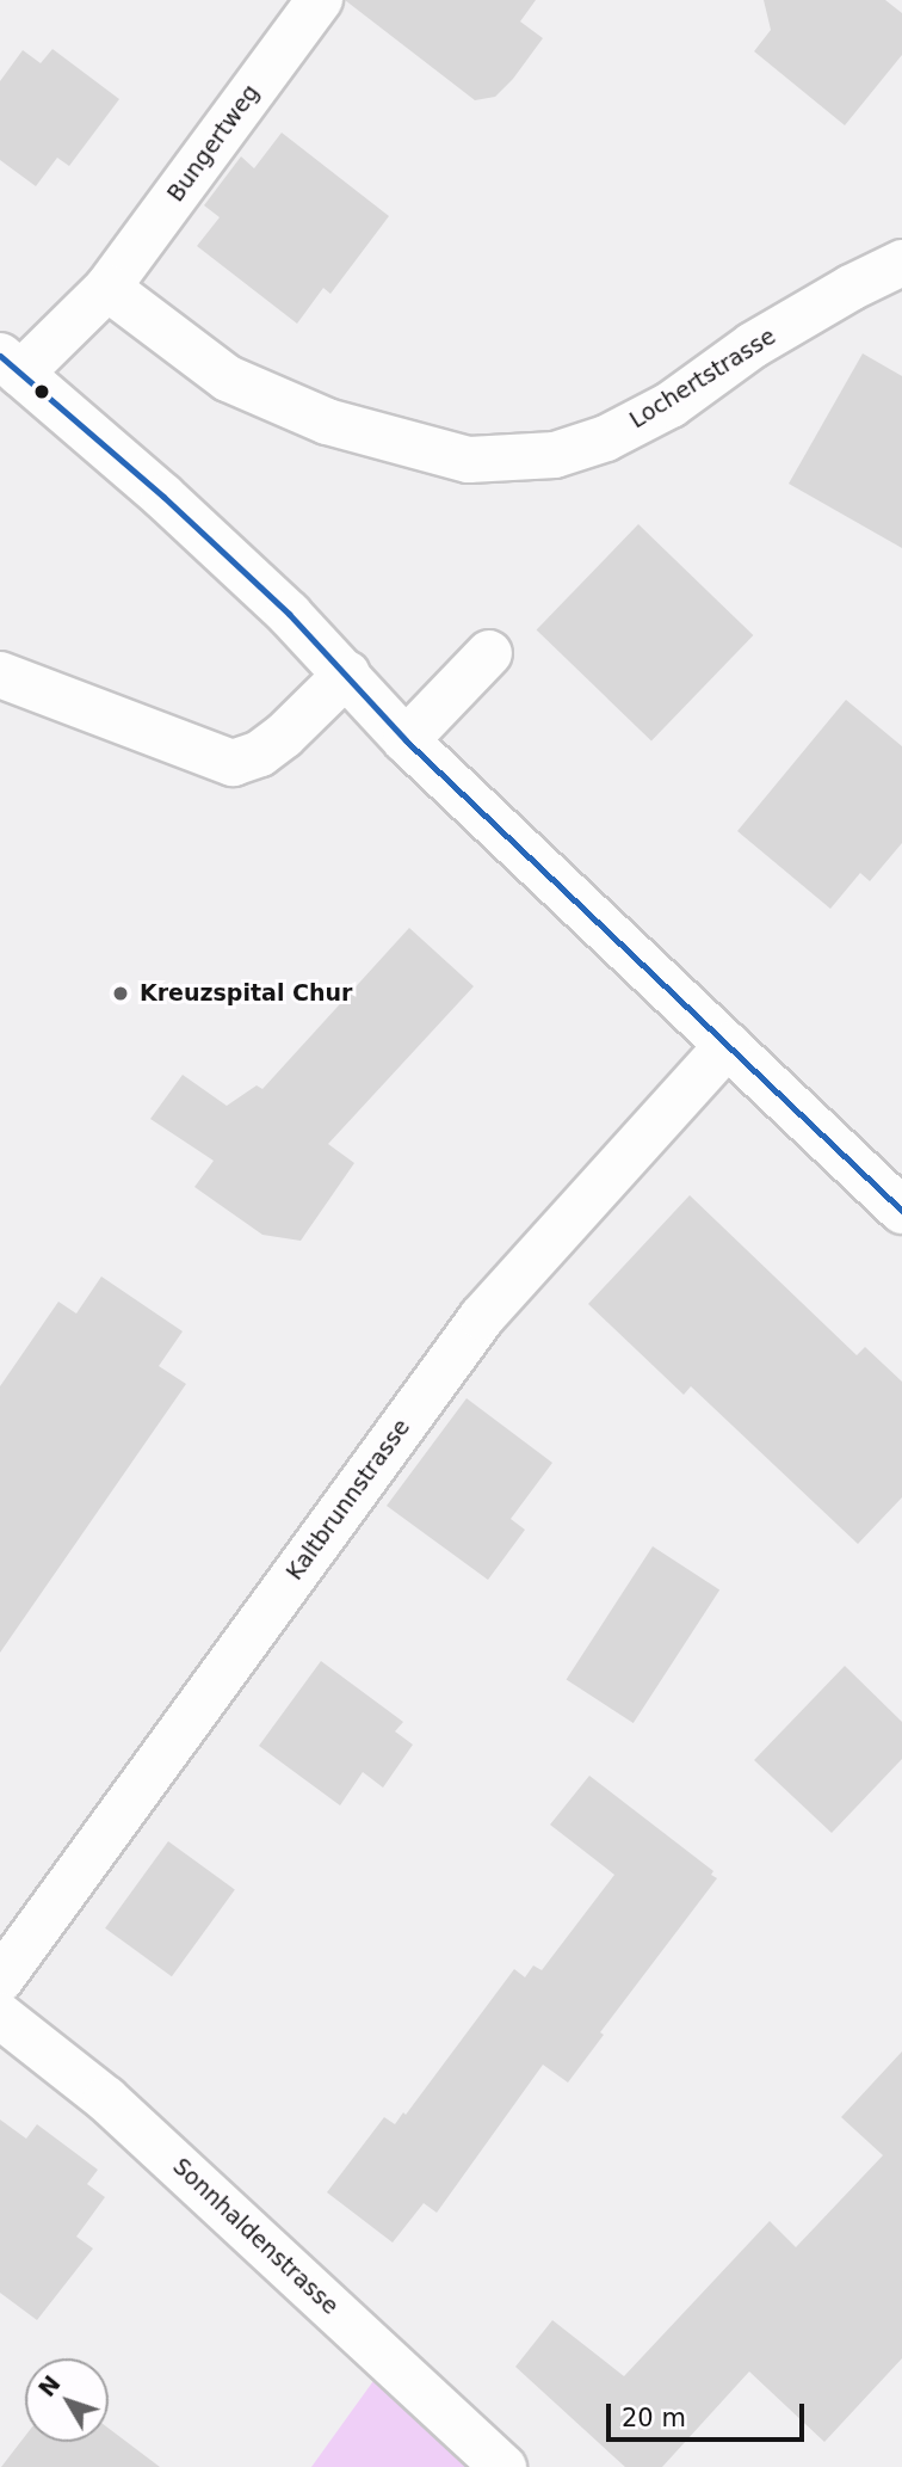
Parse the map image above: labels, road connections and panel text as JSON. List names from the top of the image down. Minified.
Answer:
{"streets":{"street":["Bungertweg","Lochertstrasse","Kaltbrunnstrasse","Sonnhaldenstrasse"]},"crossings":[["Bungertweg","Lochertstrasse"]],"places":["Kreuzspital Chur"],"scale_bar":"20 m","north":"top left"}
